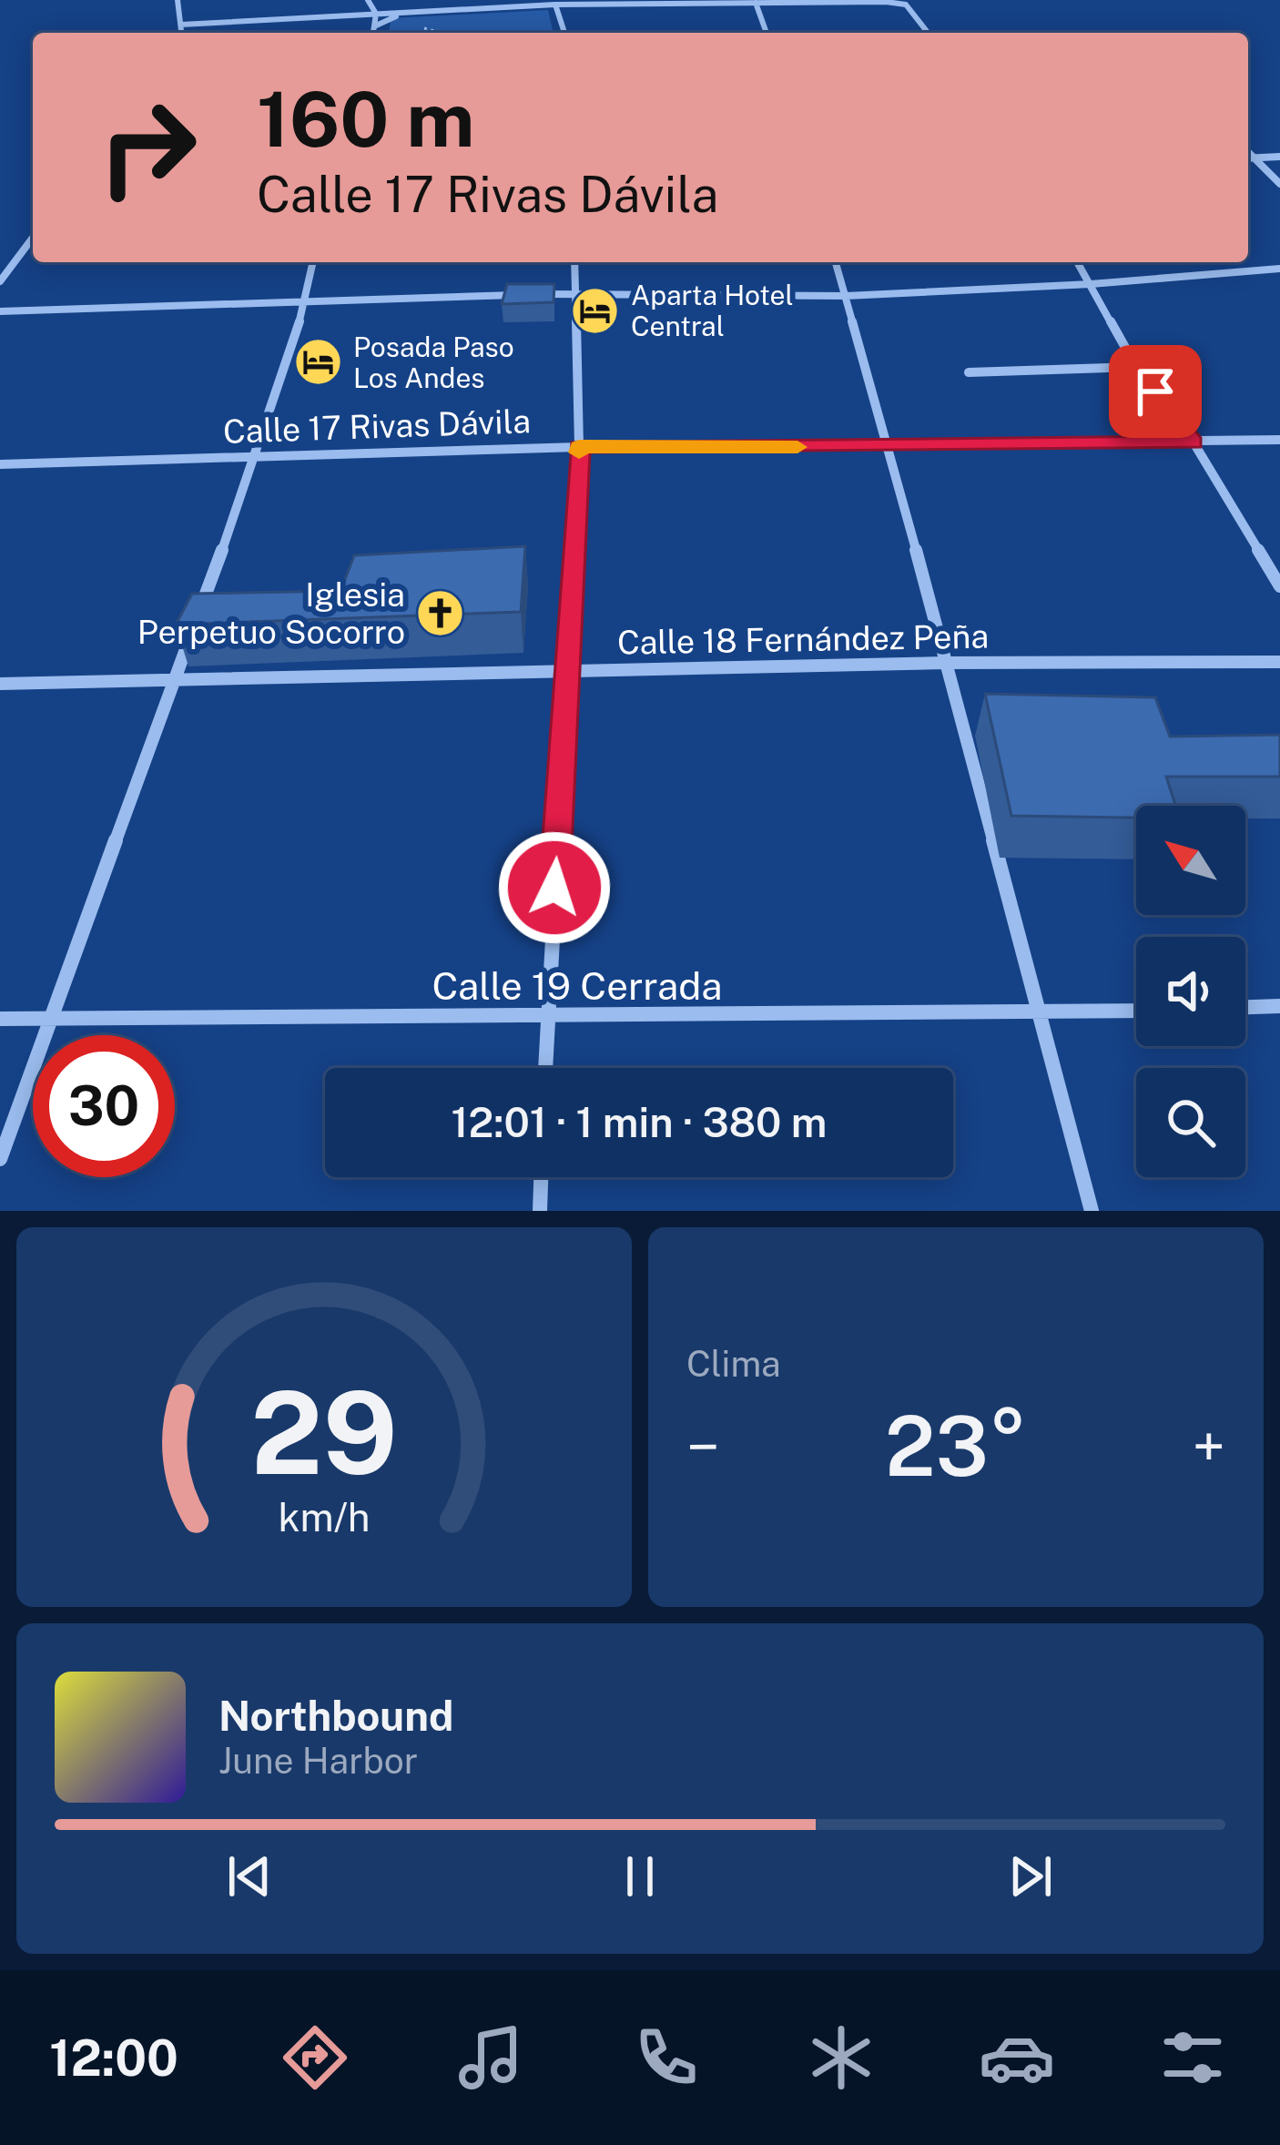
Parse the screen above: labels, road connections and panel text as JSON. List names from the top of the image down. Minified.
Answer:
{"streets":{"street":["Calle 17 Rivas Dávila","Calle 18 Fernández Peña","Calle 19 Cerrada"]},"places":{"hotel":["Aparta Hotel Central","Posada Paso Los Andes"],"church":["Iglesia Perpetuo Socorro"]},"north":"top left","page":{"turn":["160 m","Calle 17 Rivas Dávila"],"limit":"30","trip":"12:01 · 1 min · 380 m","tile":"Clima","heat":["−","23°","+"],"song":["Northbound","June Harbor"],"tabs":"12:00","gauge":["29","km/h"]}}
